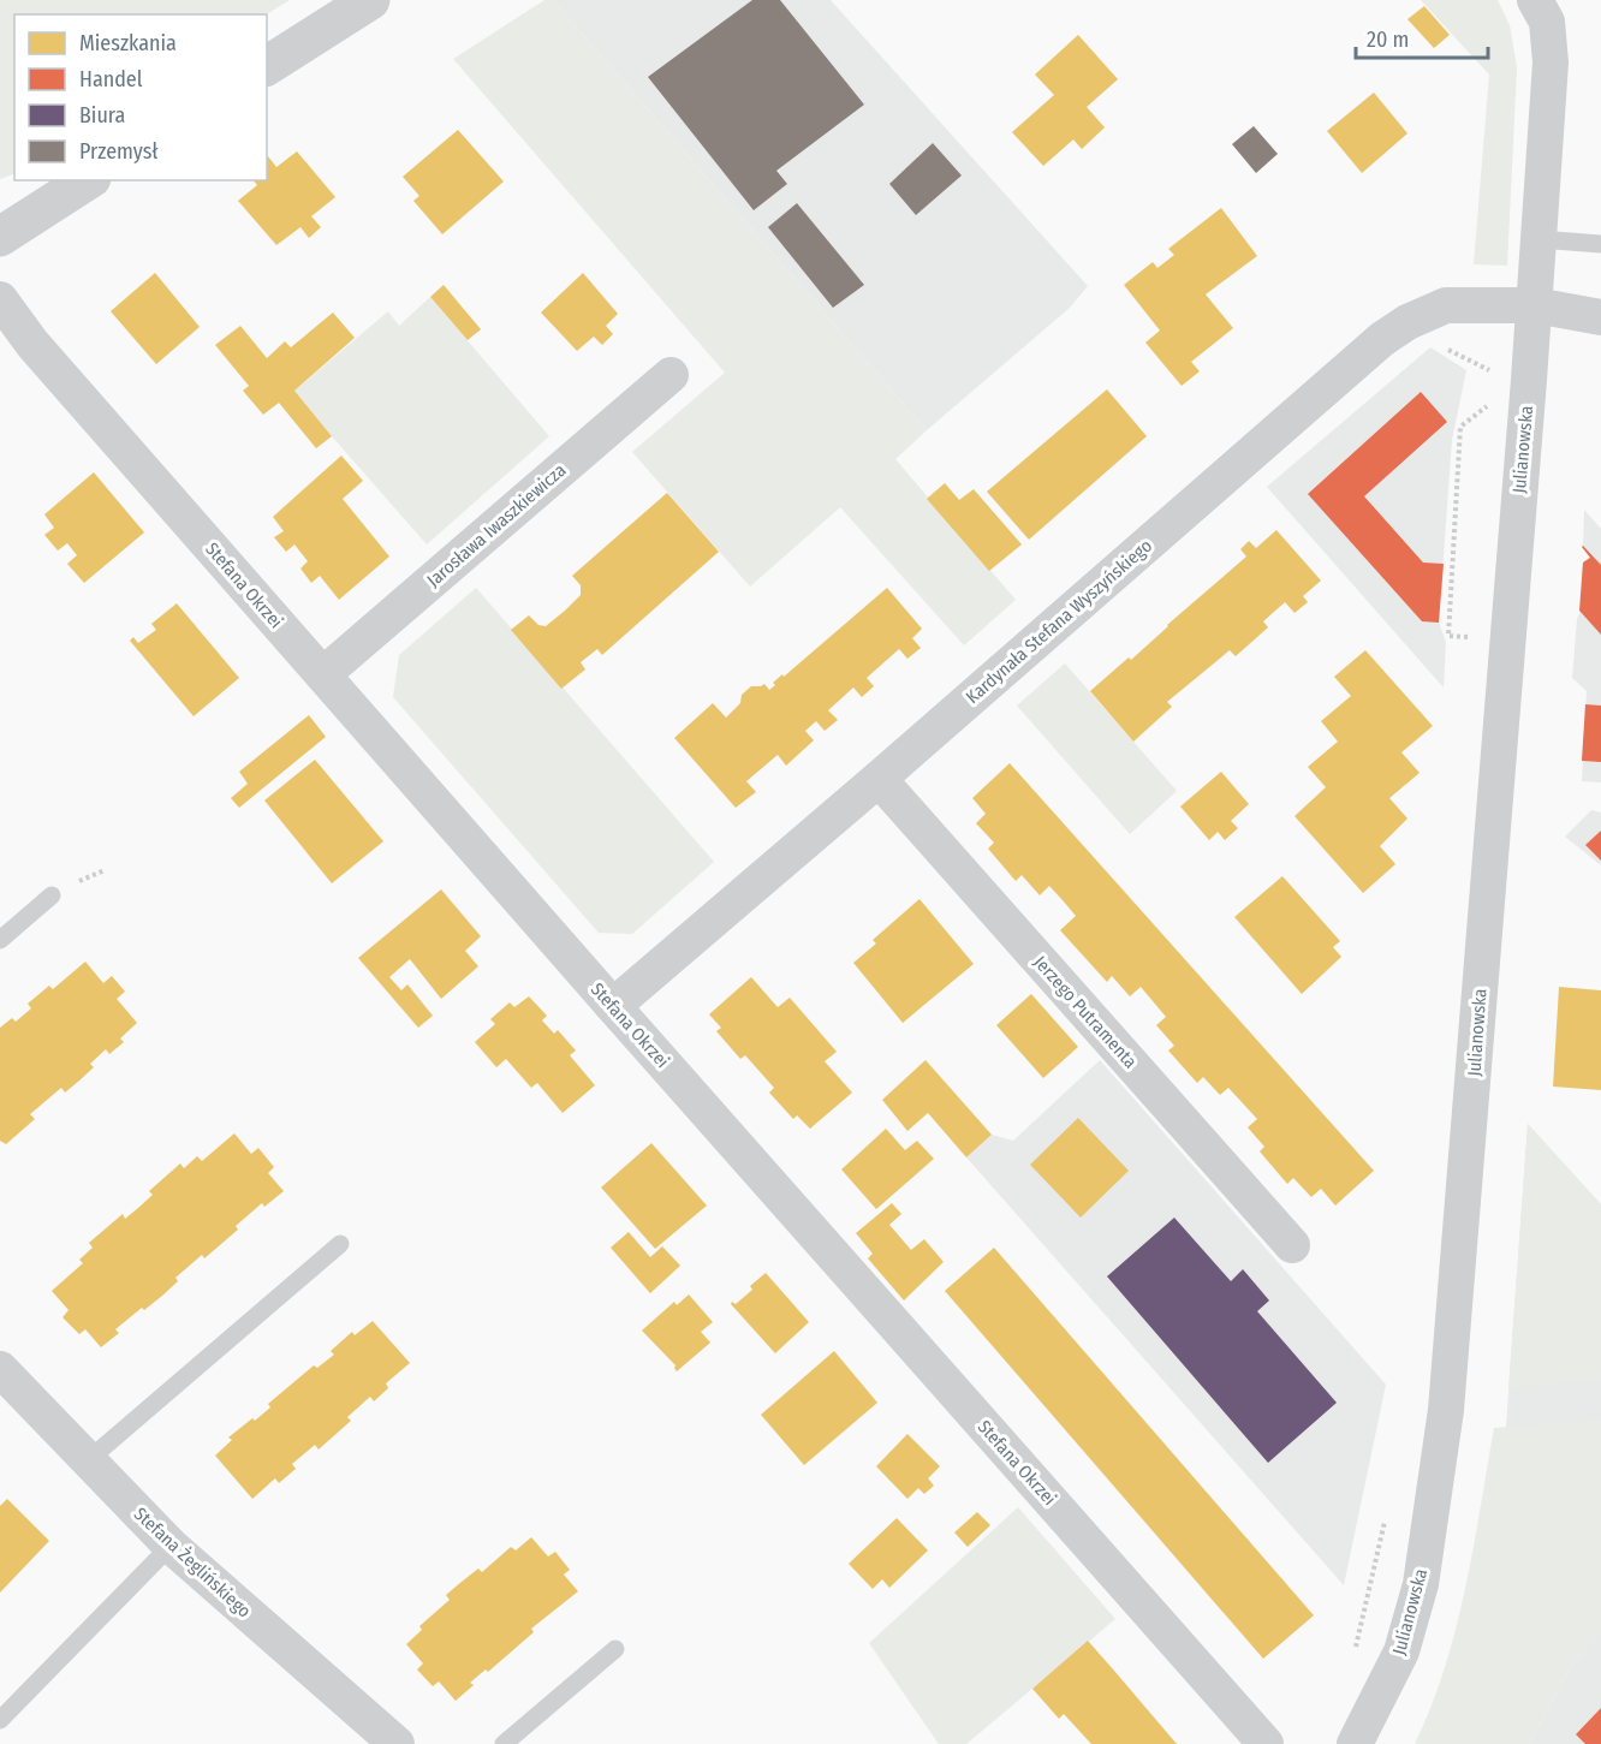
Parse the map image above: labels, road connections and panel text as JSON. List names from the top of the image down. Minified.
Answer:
{"streets":{"street":["Julianowska","Jarosława Iwaszkiewicza","Stefana Okrzei","Kardynała Stefana Wyszyńskiego","Jerzego Putramenta","Stefana Żeglińskiego"]},"crossings":[["Julianowska","Kardynała Stefana Wyszyńskiego"],["Jarosława Iwaszkiewicza","Stefana Okrzei"],["Stefana Okrzei","Kardynała Stefana Wyszyńskiego"],["Kardynała Stefana Wyszyńskiego","Jerzego Putramenta"]],"legend":["Mieszkania","Handel","Biura","Przemysł"],"scale_bar":"20 m"}
